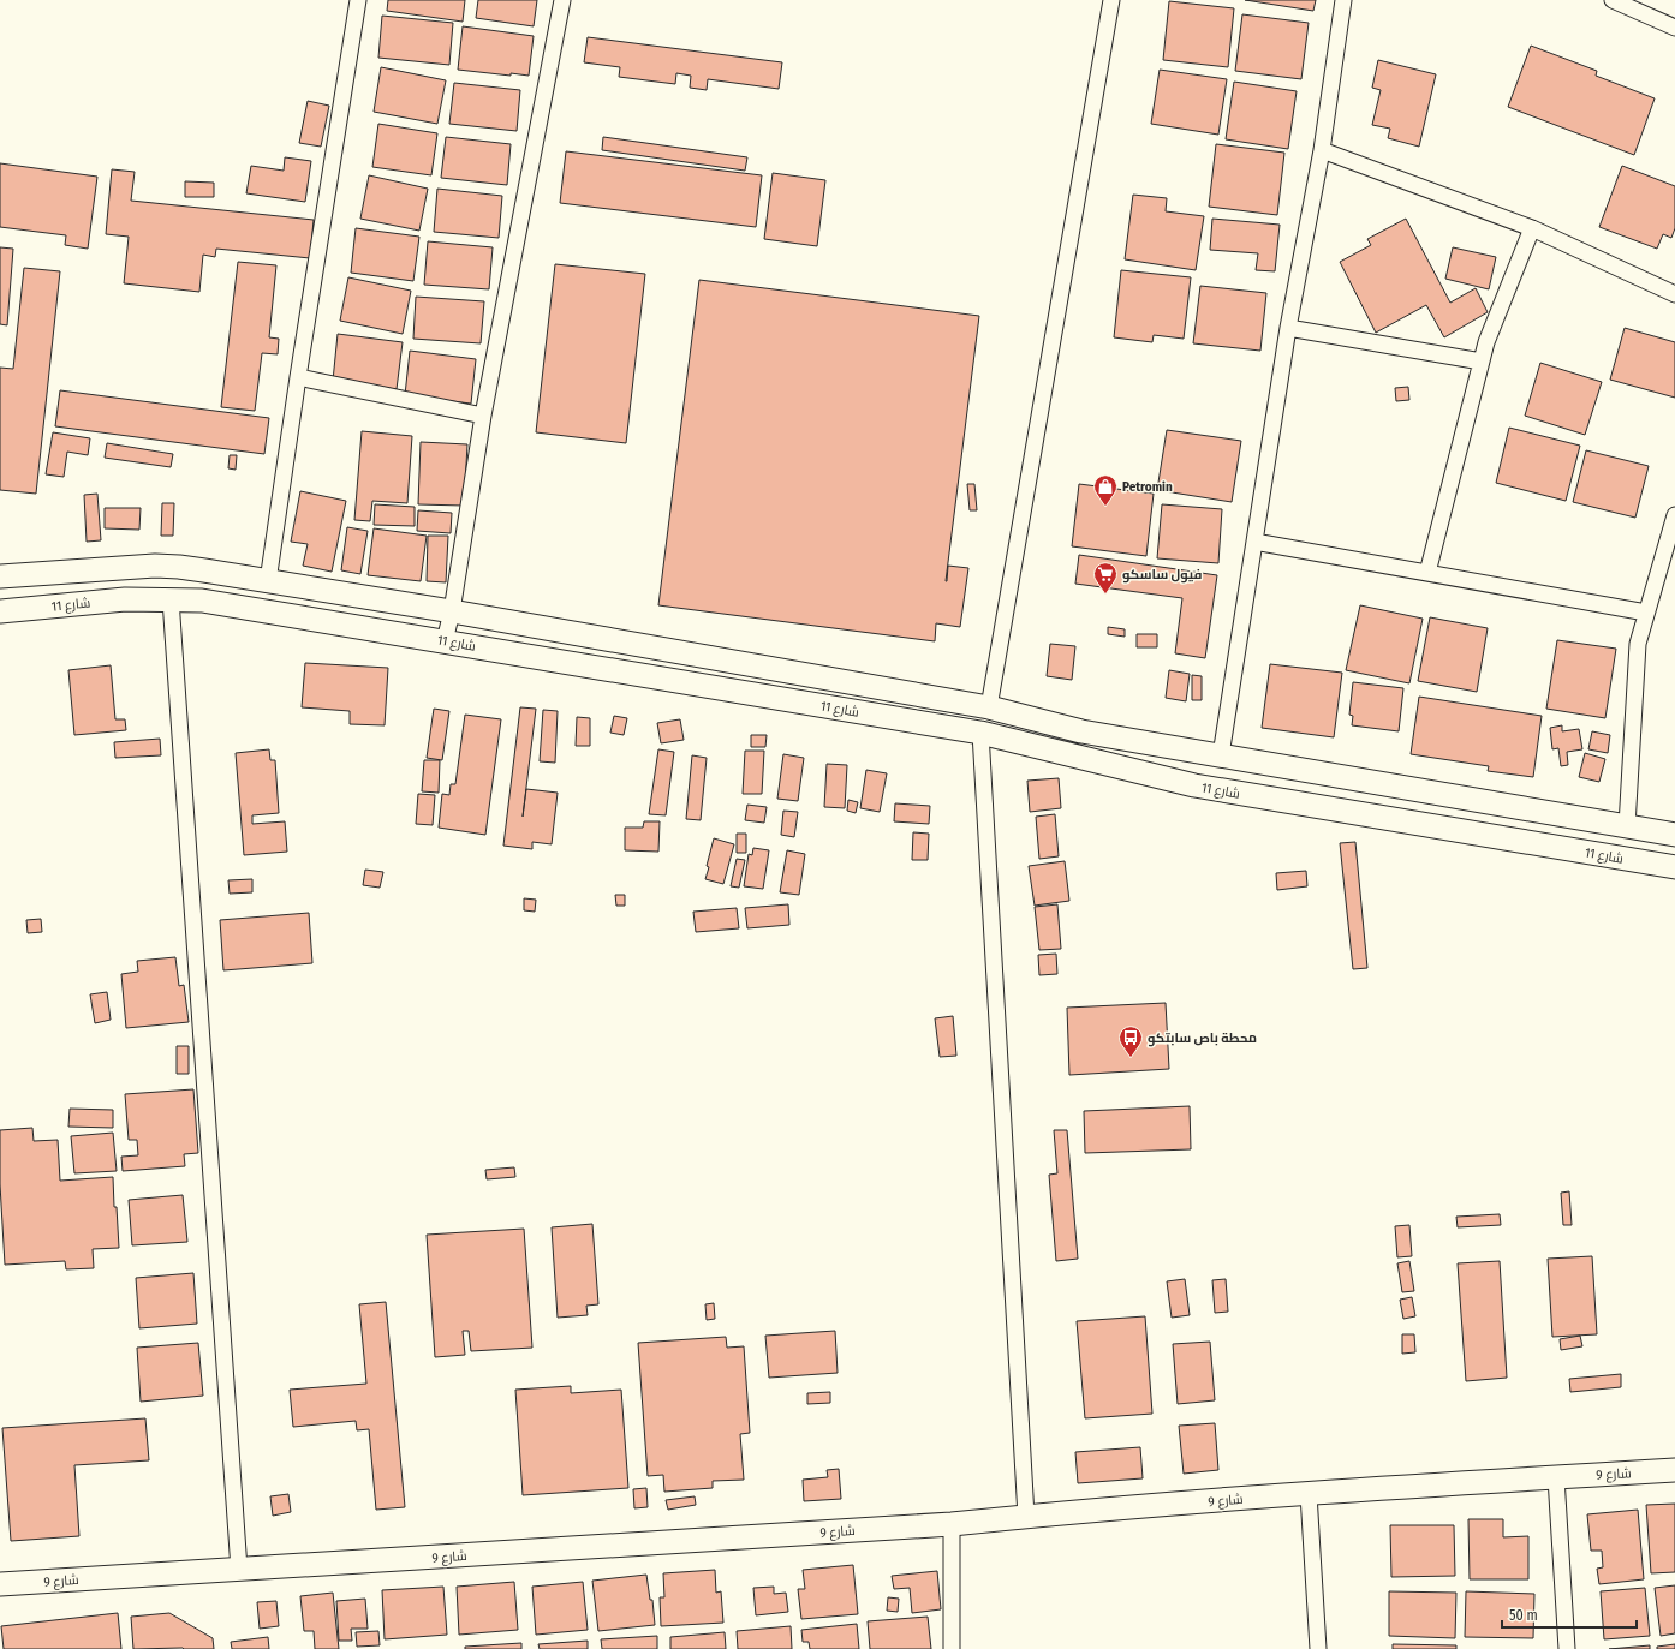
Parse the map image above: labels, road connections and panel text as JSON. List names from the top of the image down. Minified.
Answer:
{"streets":{"street":["شارع 11","شارع 9"]},"places":{"shop":["Petromin"],"supermarket":["فيول ساسكو"],"bus stop":["محطة باص سابتكو"]},"scale_bar":"50 m"}
